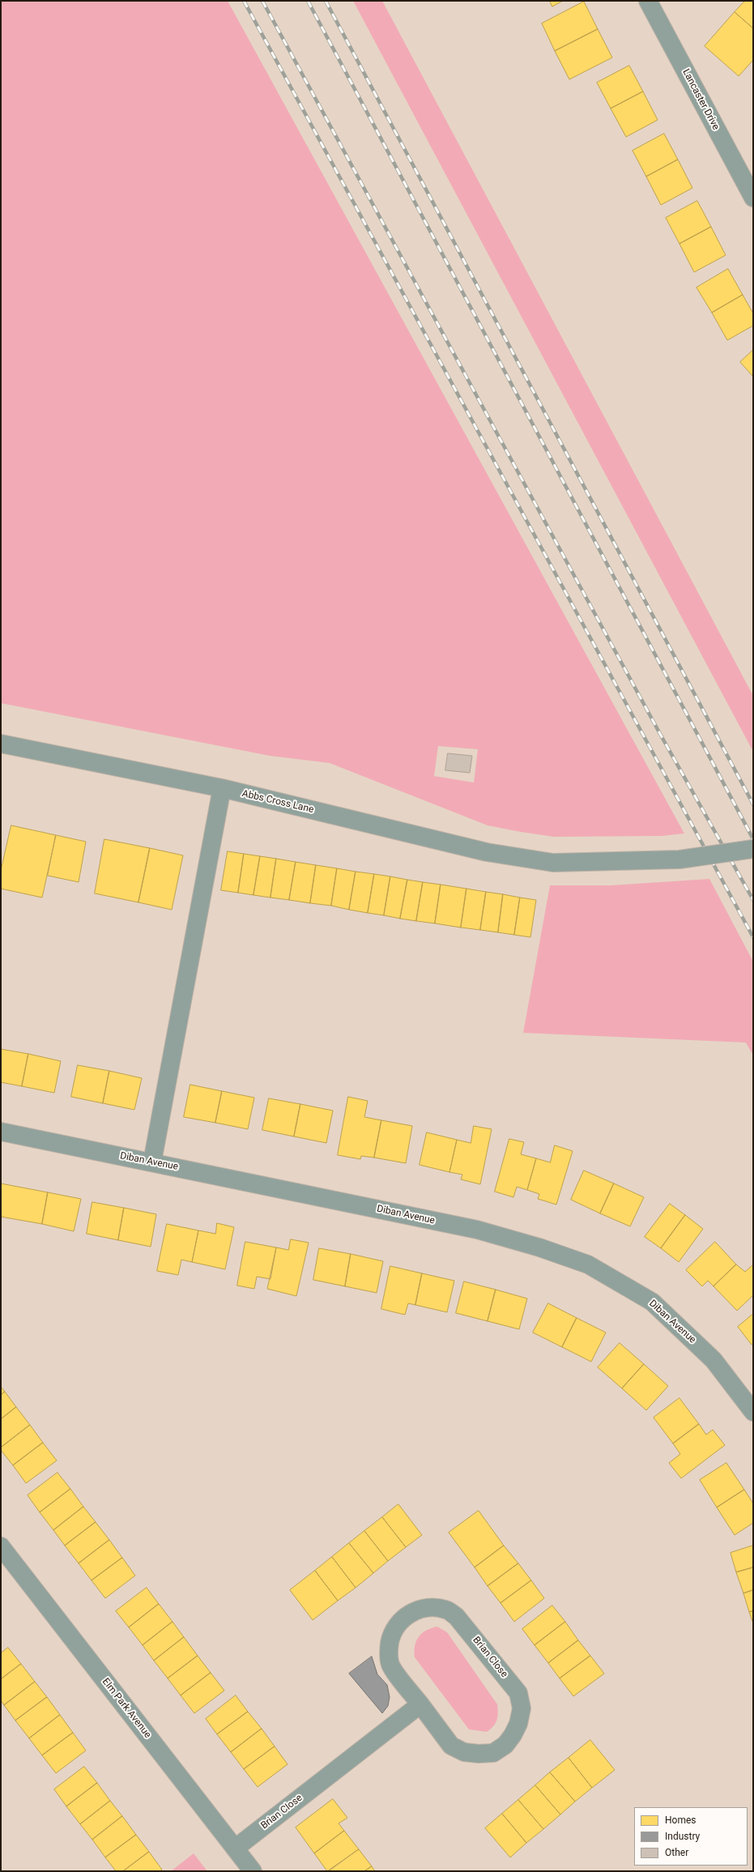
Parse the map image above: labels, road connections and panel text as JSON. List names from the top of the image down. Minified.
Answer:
{"streets":{"street":["Lancaster Drive","Abbs Cross Lane","Diban Avenue","Brian Close","Elm Park Avenue"]},"crossings":[["Brian Close","Elm Park Avenue"]],"legend":["Homes","Industry","Other"]}
